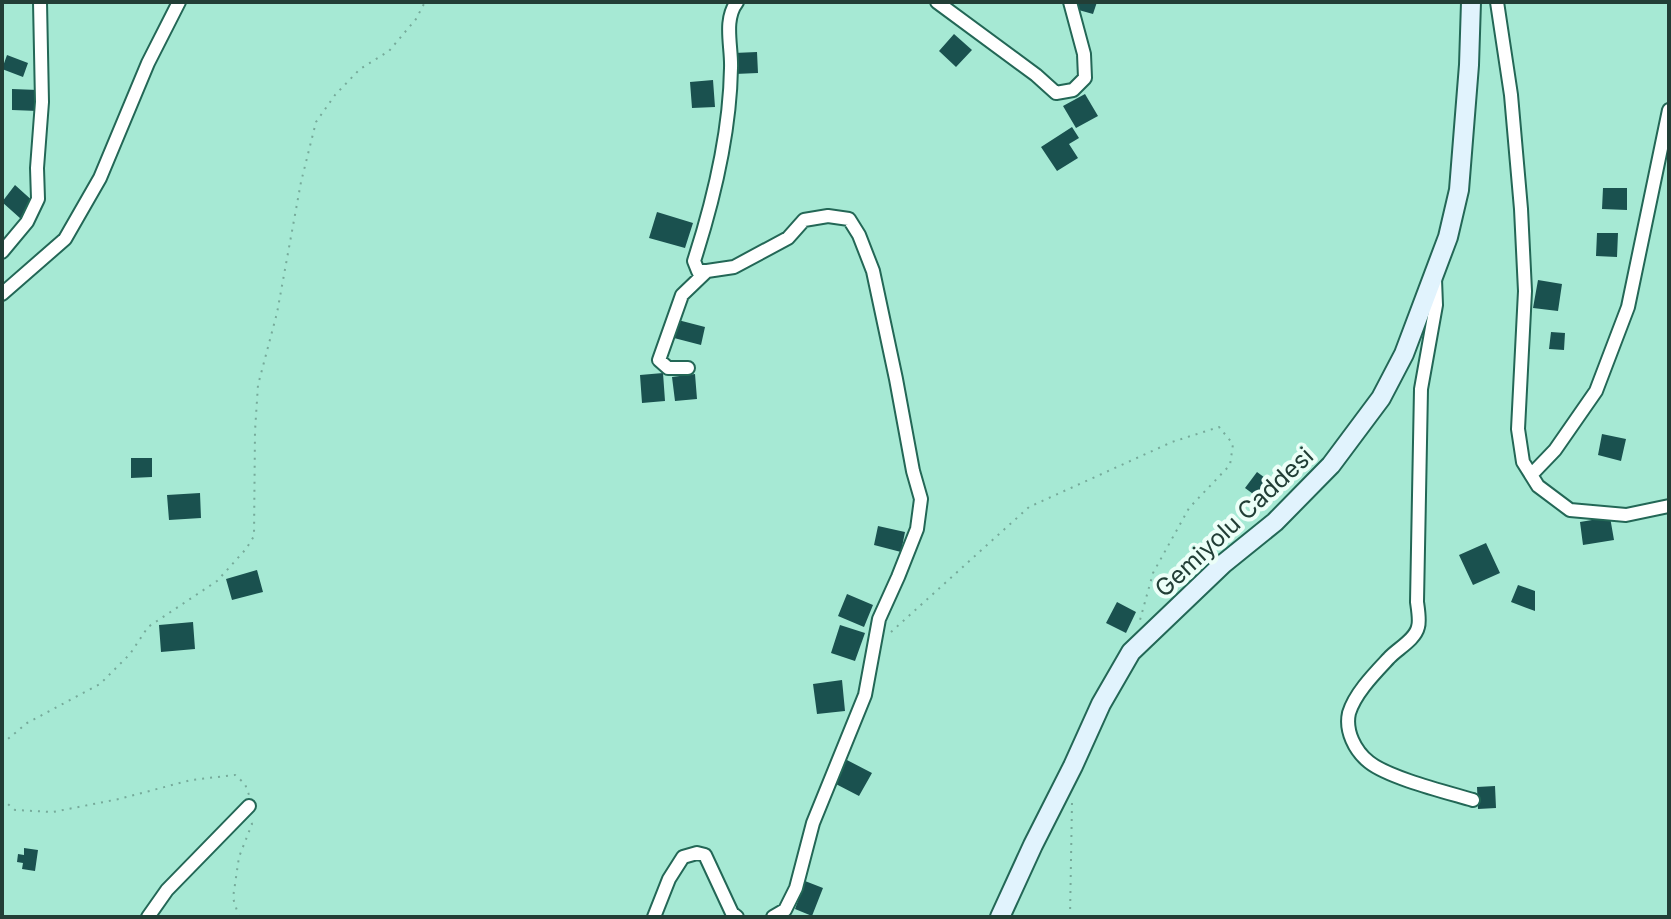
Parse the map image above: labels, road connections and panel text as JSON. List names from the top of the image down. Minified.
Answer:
{"streets":{"street":["Gemiyolu Caddesi"]}}
